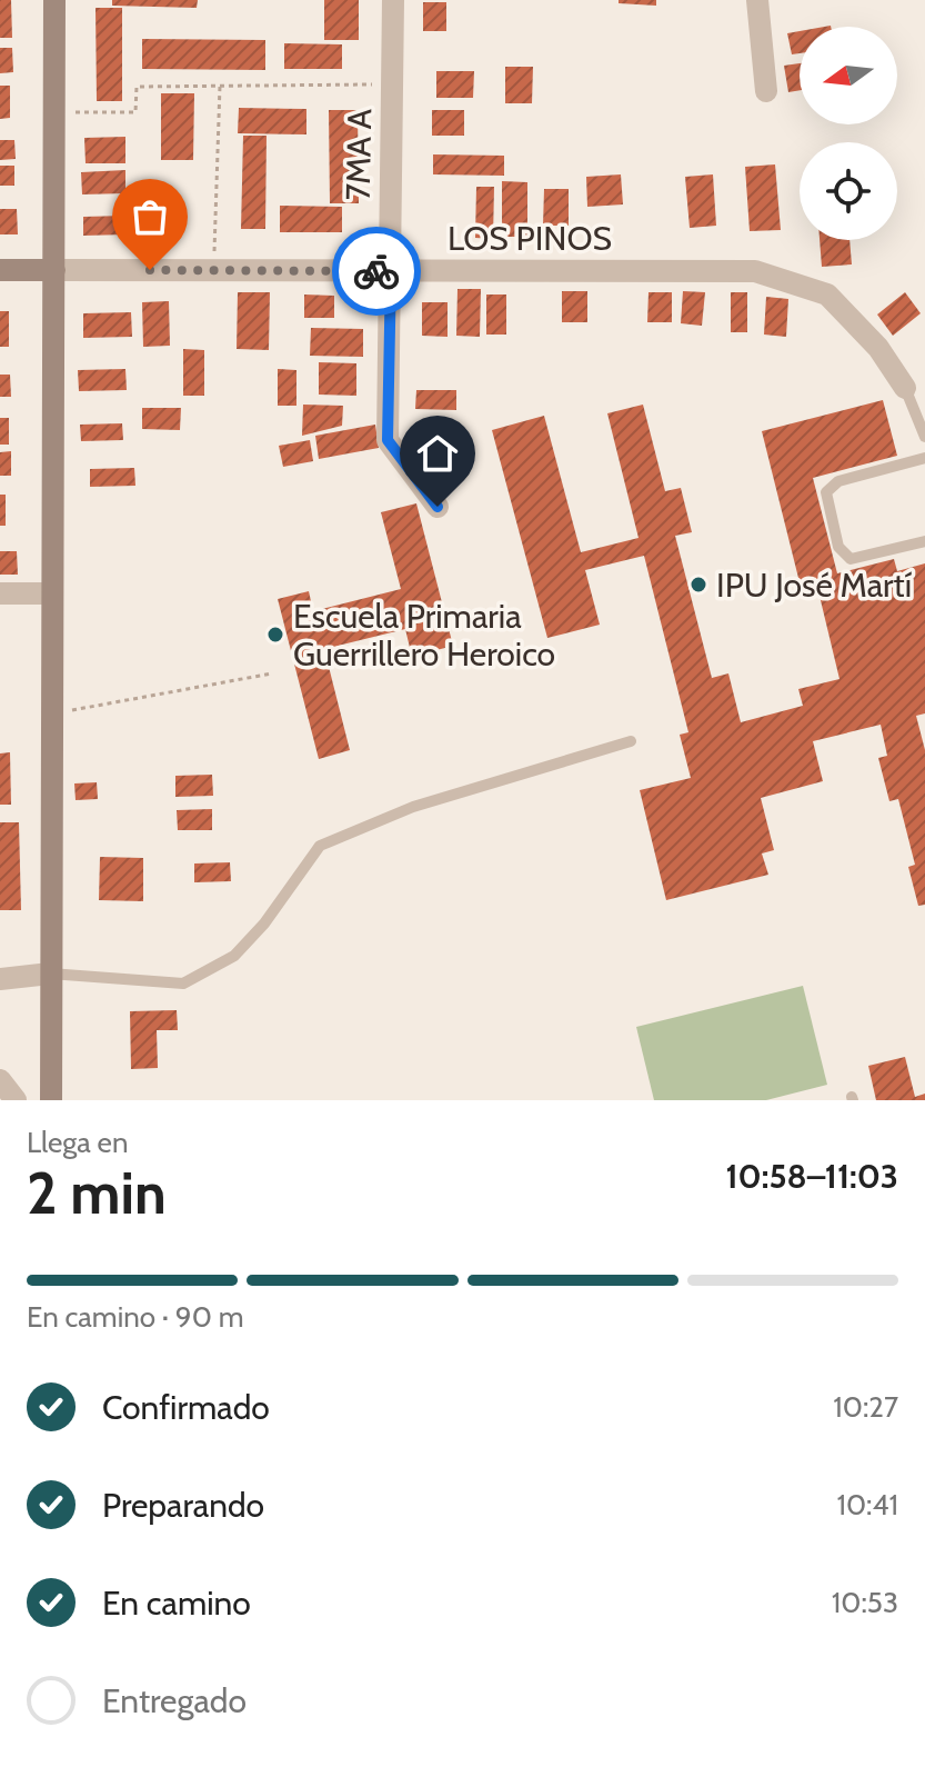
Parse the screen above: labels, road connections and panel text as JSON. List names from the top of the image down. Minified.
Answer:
{"streets":{"main road":["LOS PINOS"],"street":["7MA A"]},"crossings":[["7MA A","LOS PINOS"]],"places":["IPU José Martí","Escuela Primaria Guerrillero Heroico"],"north":"left","page":{"heading":["2 min","Llega en","10:58–11:03"],"bar":"En camino · 90 m","list":[["Confirmado","10:27"],["Preparando","10:41"],["En camino","10:53"],"Entregado"]}}
